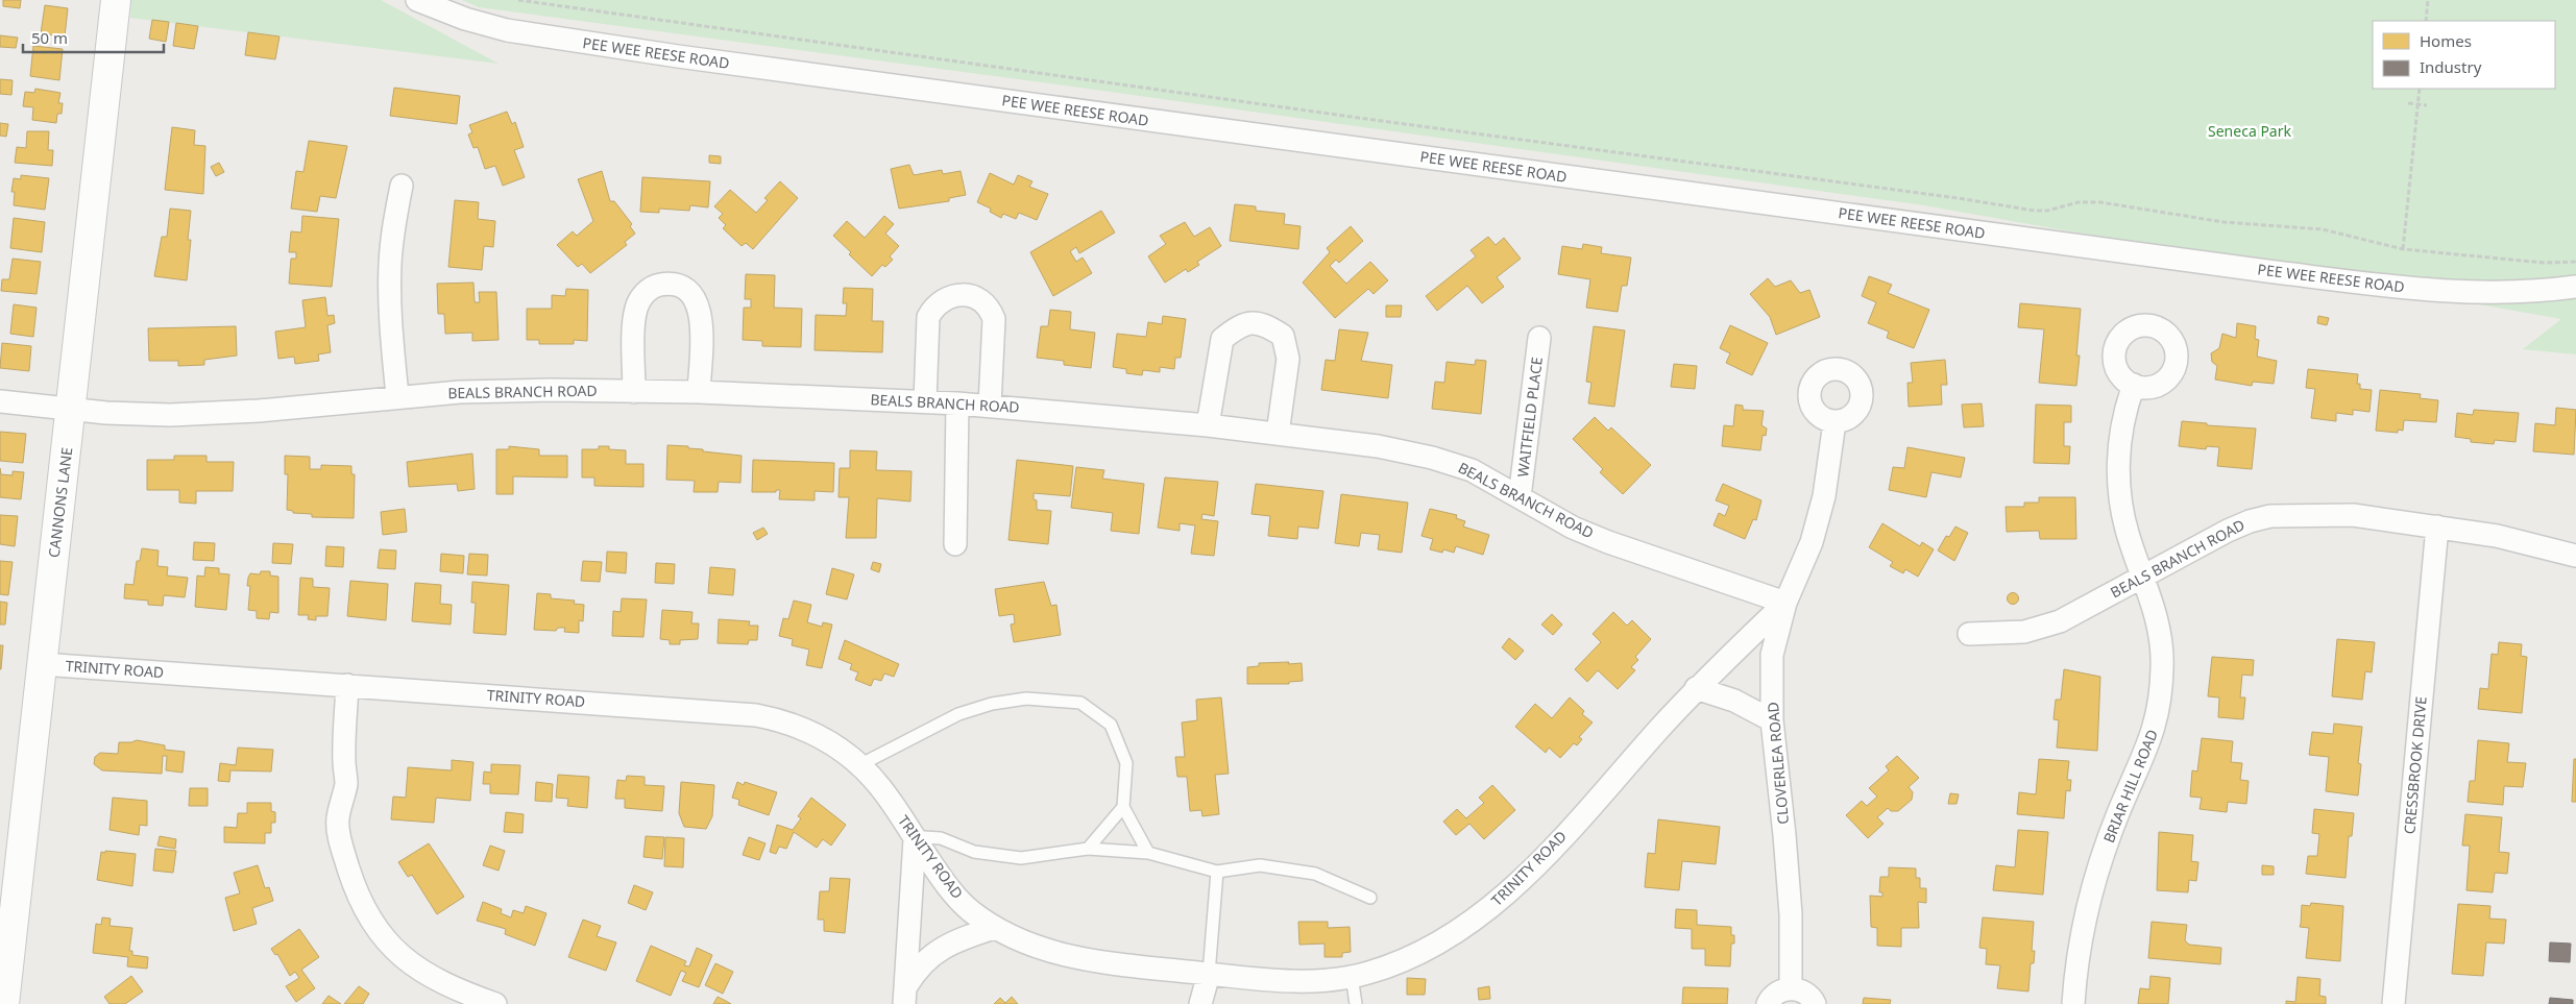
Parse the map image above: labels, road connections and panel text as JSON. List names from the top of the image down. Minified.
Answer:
{"streets":{"main road":["CANNONS LANE"],"street":["PEE WEE REESE ROAD","BEALS BRANCH ROAD","WAITFIELD PLACE","TRINITY ROAD","CLOVERLEA ROAD","CRESSBROOK DRIVE","BRIAR HILL ROAD"]},"crossings":[["BEALS BRANCH ROAD","WAITFIELD PLACE"],["BEALS BRANCH ROAD","CANNONS LANE"],["BEALS BRANCH ROAD","TRINITY ROAD"],["BEALS BRANCH ROAD","CLOVERLEA ROAD"],["BEALS BRANCH ROAD","CRESSBROOK DRIVE"],["BEALS BRANCH ROAD","BRIAR HILL ROAD"],["CANNONS LANE","TRINITY ROAD"],["TRINITY ROAD","CLOVERLEA ROAD"]],"parks":["Seneca Park"],"legend":["Homes","Industry"],"scale_bar":"50 m"}
